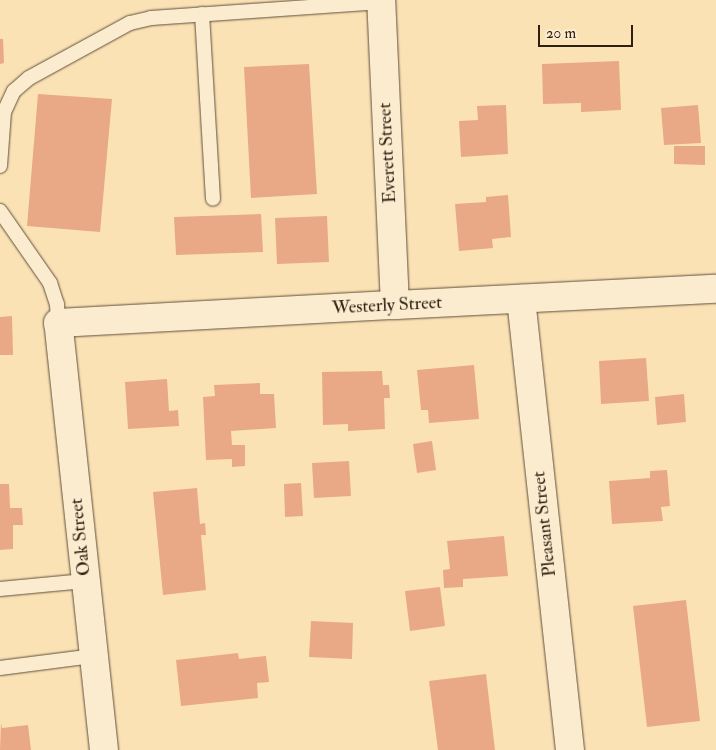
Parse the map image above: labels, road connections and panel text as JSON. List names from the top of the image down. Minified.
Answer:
{"streets":{"street":["Everett Street","Westerly Street","Pleasant Street","Oak Street"]},"crossings":[["Everett Street","Westerly Street"],["Westerly Street","Pleasant Street"],["Westerly Street","Oak Street"]],"scale_bar":"20 m"}
